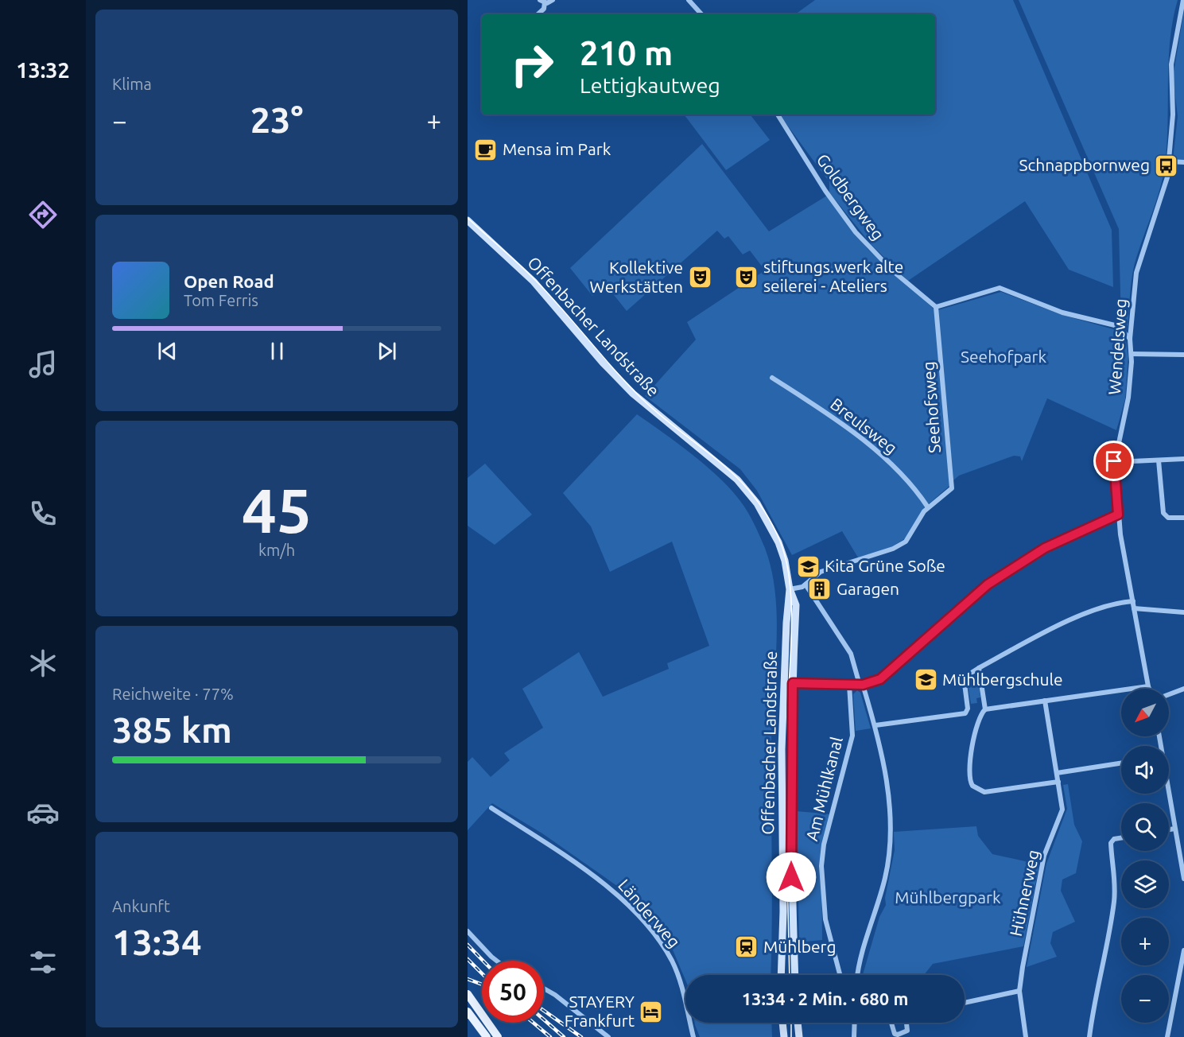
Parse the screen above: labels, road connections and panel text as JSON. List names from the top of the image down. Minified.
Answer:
{"streets":{"main road":["Offenbacher Landstraße"],"street":["Goldbergweg","Wendelsweg","Seehofsweg","Breulsweg","Am Mühlkanal","Hühnerweg","Länderweg"]},"crossings":[["Goldbergweg","Seehofsweg"],["Seehofsweg","Breulsweg"]],"parks":["Seehofpark","Mühlbergpark"],"places":{"cafe":["Mensa im Park"],"bus stop":["Schnappbornweg"],"theatre":["stiftungs.werk alte seilerei - Ateliers","Kollektive Werkstätten"],"school or university":["Kita Grüne Soße","Mühlbergschule"],"building":["Garagen"],"station":["Mühlberg"],"hotel":["STAYERY Frankfurt"]},"north":"bottom left","page":{"tabs":"13:32","tile":["Klima",["45","km/h"],["Reichweite · 77%","385 km"],["Ankunft","13:34"]],"turn":["210 m","Lettigkautweg"],"heat":["−","23°","+"],"song":["Open Road","Tom Ferris"],"map_buttons":["+","−"],"limit":"50","trip":"13:34 · 2 Min. · 680 m"}}
